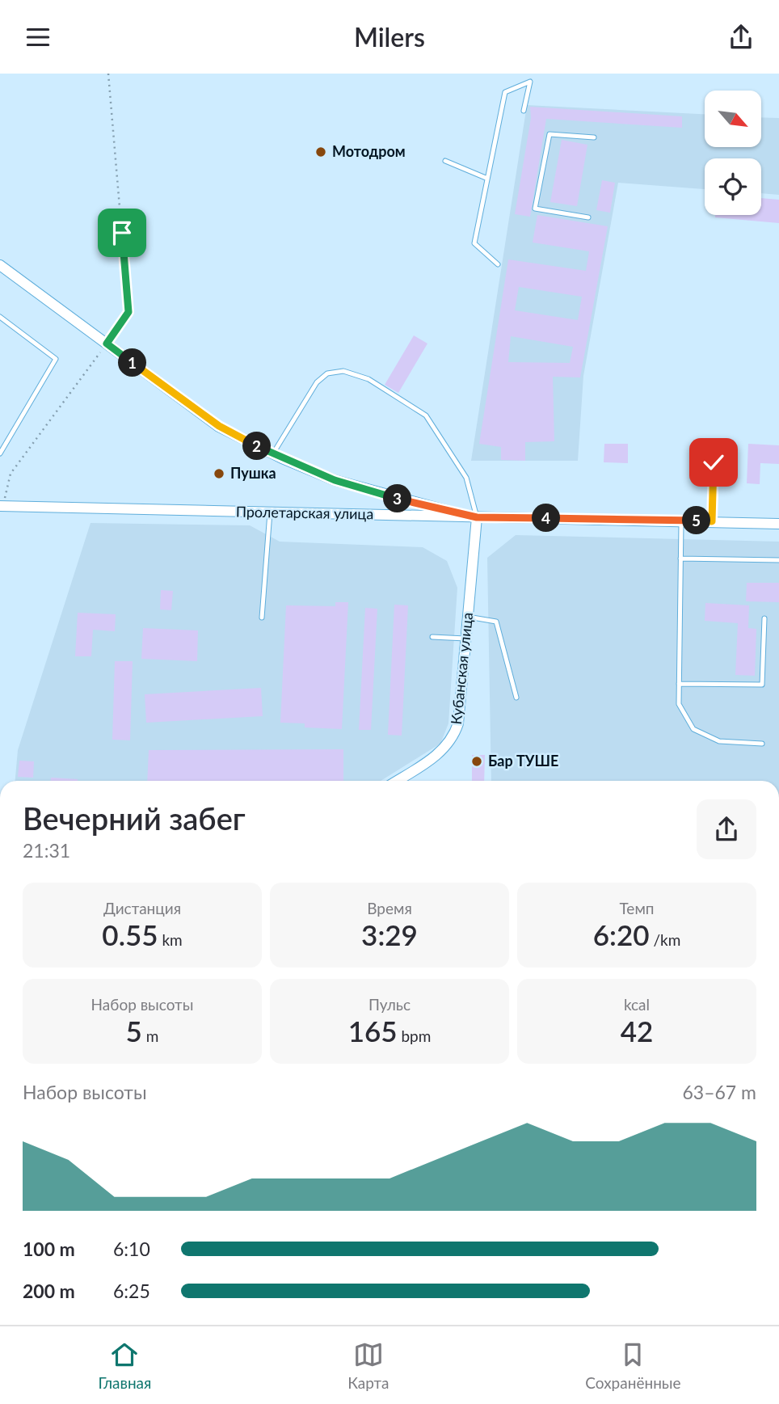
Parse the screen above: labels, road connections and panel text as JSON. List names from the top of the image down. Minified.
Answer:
{"streets":{"street":["Пролетарская улица","Кубанская улица"]},"crossings":[["Пролетарская улица","Кубанская улица"]],"places":["Мотодром","Пушка","Бар ТУШЕ"],"north":"bottom right","page":{"header":"Milers","pins":["1","2","3","4","5"],"heading":["Вечерний забег","21:31"],"stats":[["Дистанция","0.55 km"],["Время","3:29"],["Темп","6:20 /km"],["Набор высоты","5 m"],["Пульс","165 bpm"],["kcal","42"]],"chart":["Набор высоты","63–67 m"],"list":[{"name":"100 m","note":"6:10"},{"name":"200 m","note":"6:25"}],"tabs":["Главная","Карта","Сохранённые"]}}
